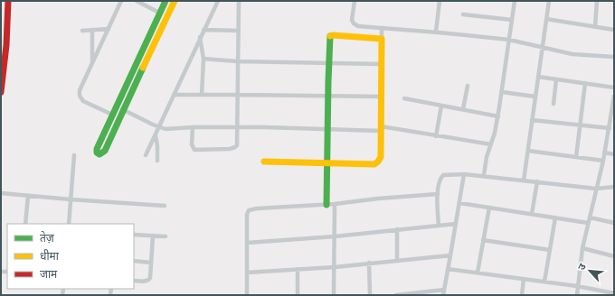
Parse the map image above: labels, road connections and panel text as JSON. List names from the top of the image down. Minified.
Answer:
{"legend":["तेज़","धीमा","जाम"],"north":"top left"}
